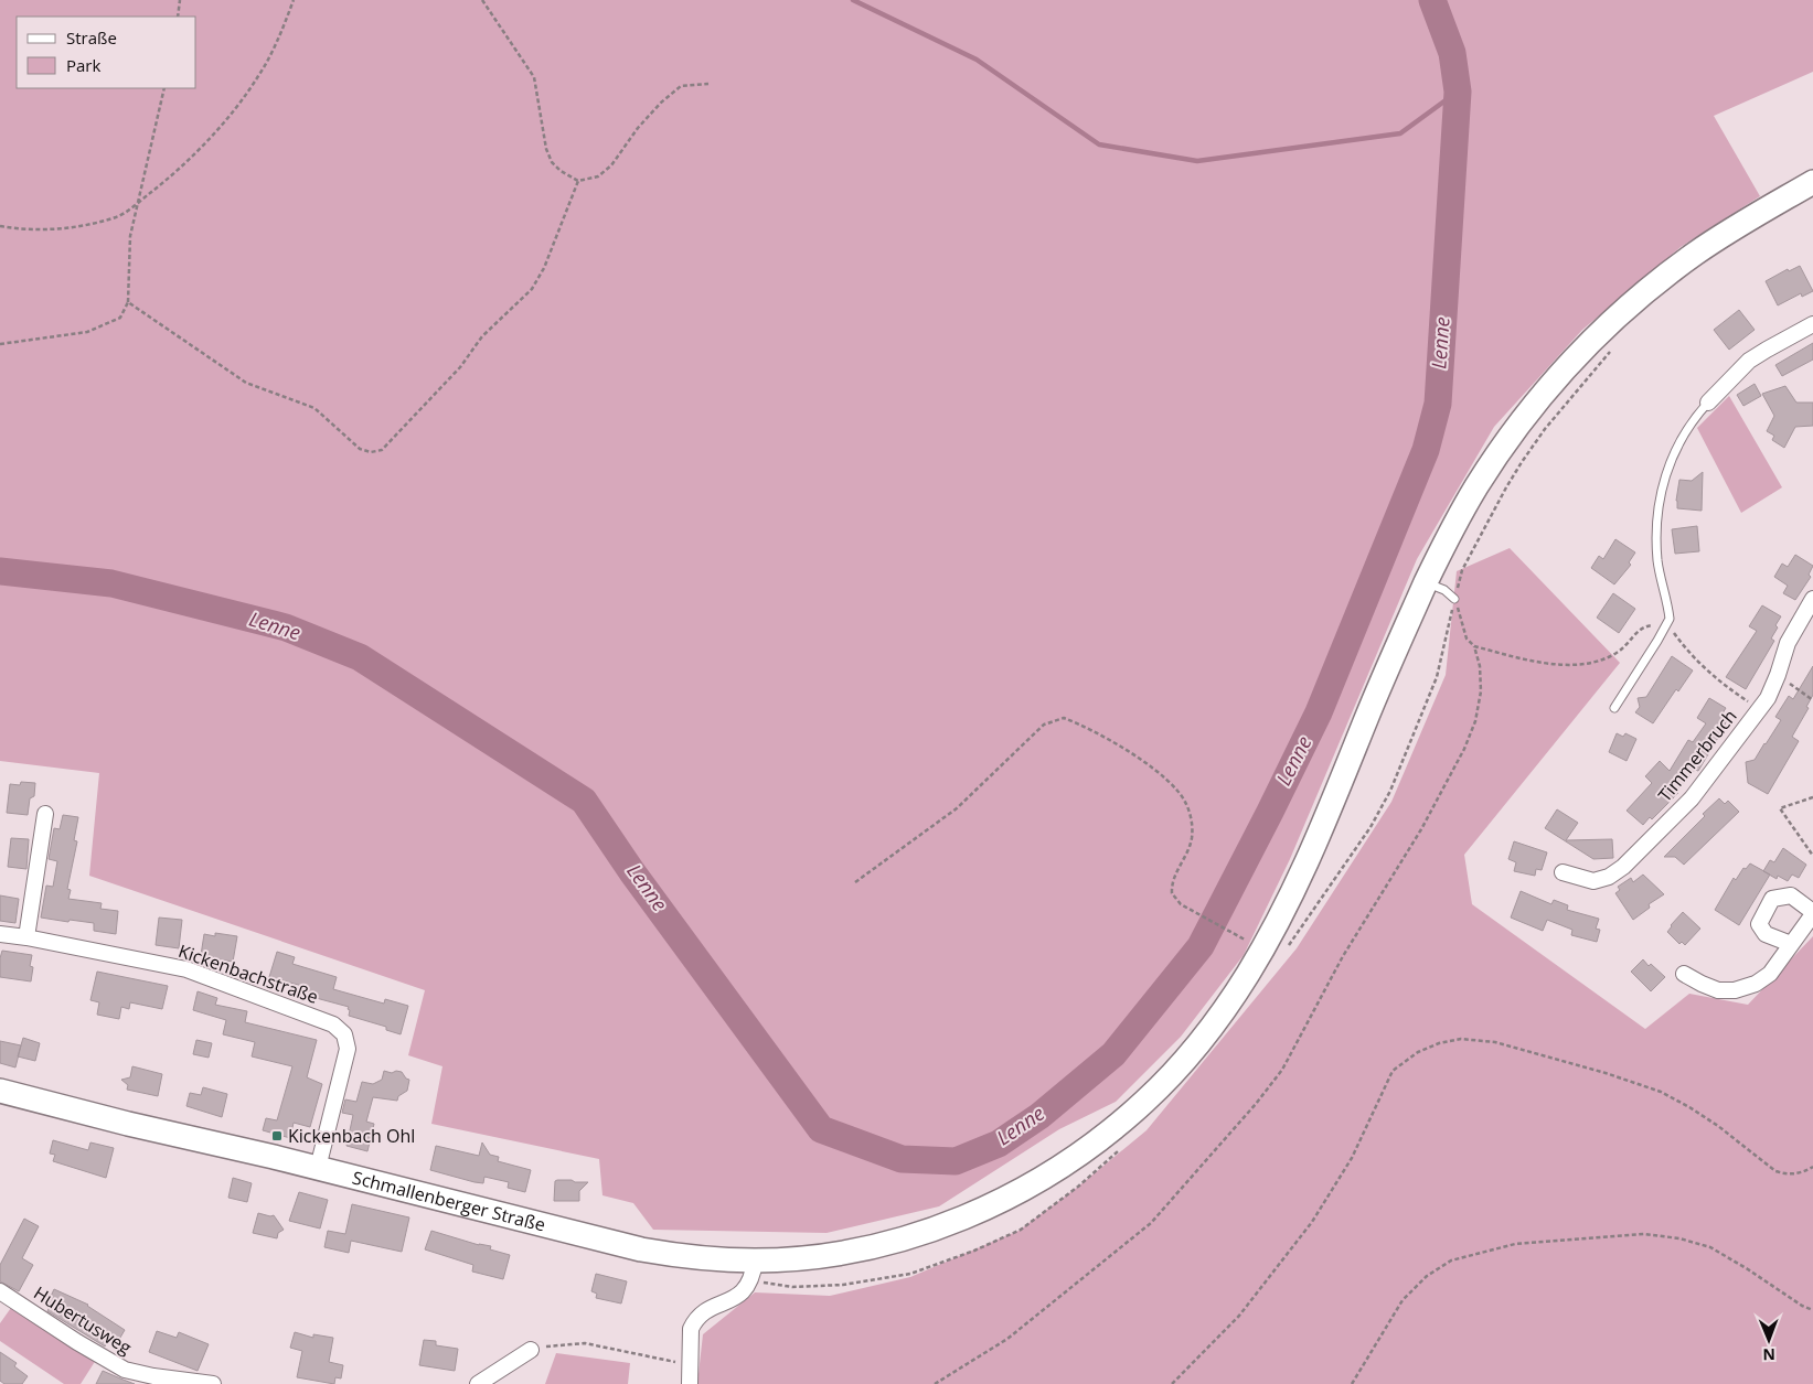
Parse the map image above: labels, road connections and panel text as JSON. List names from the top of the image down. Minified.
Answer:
{"streets":{"main road":["Schmallenberger Straße"],"street":["Timmerbruch","Kickenbachstraße","Hubertusweg"]},"crossings":[["Kickenbachstraße","Schmallenberger Straße"]],"water":["Lenne"],"places":{"transit":["Kickenbach Ohl"]},"legend":["Straße","Park"],"north":"bottom"}
